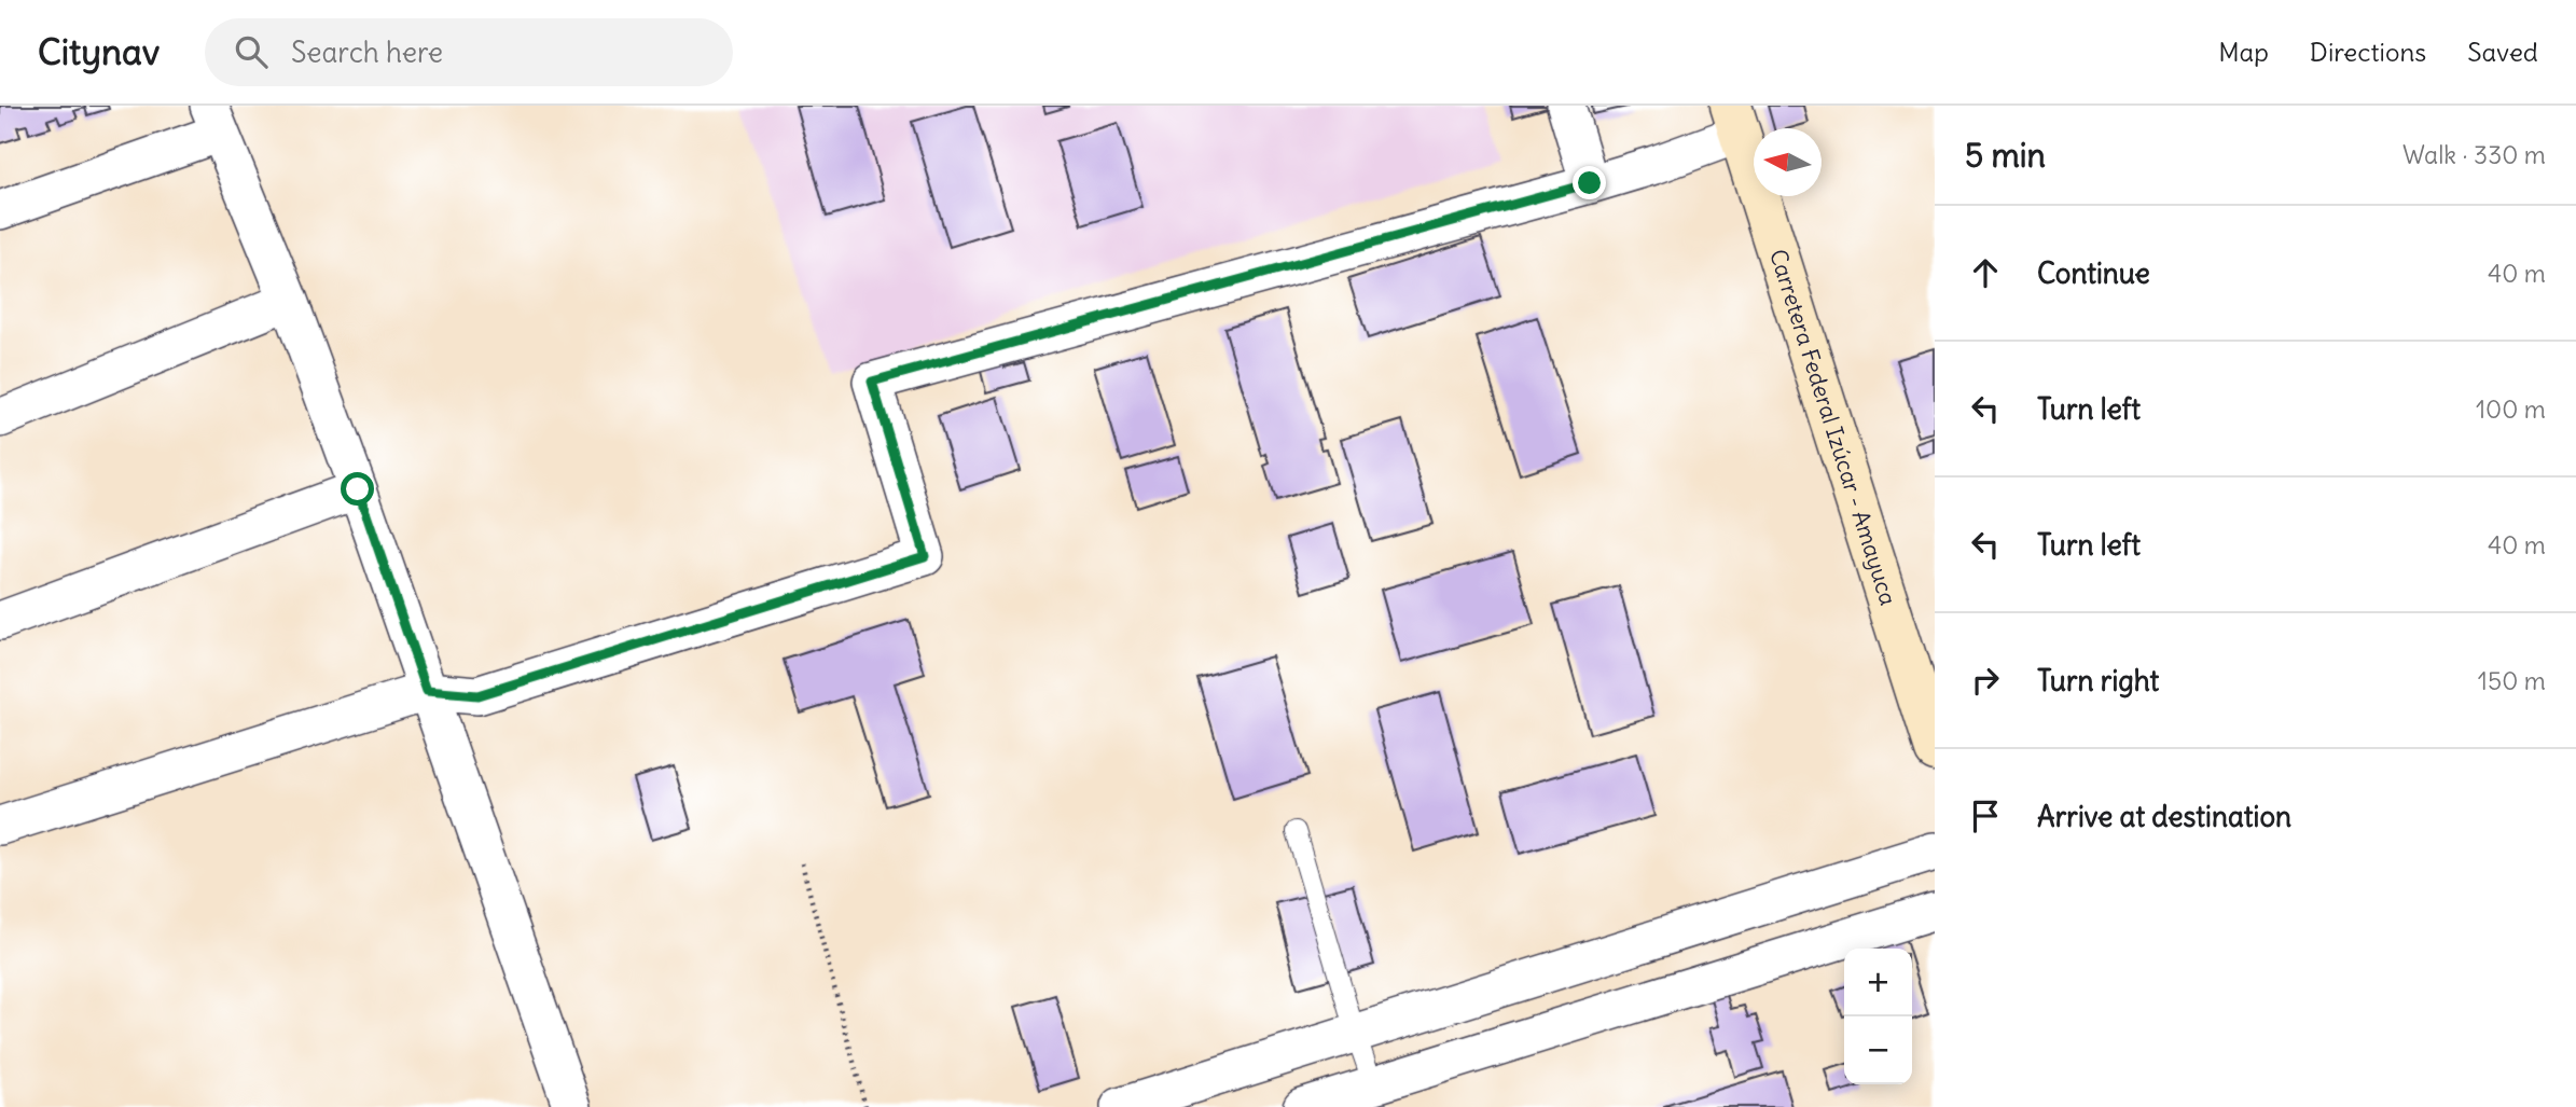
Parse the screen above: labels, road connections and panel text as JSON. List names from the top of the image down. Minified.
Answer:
{"streets":{"main road":["Carretera Federal Izúcar - Amayuca"]},"north":"left","page":{"header":"Citynav","search":"Search here","nav":["Map","Directions","Saved"],"heading":["5 min","Walk · 330 m"],"list":[["Continue","40 m"],["Turn left","100 m"],["Turn left","40 m"],["Turn right","150 m"],"Arrive at destination"],"map_buttons":["+","−"]}}
